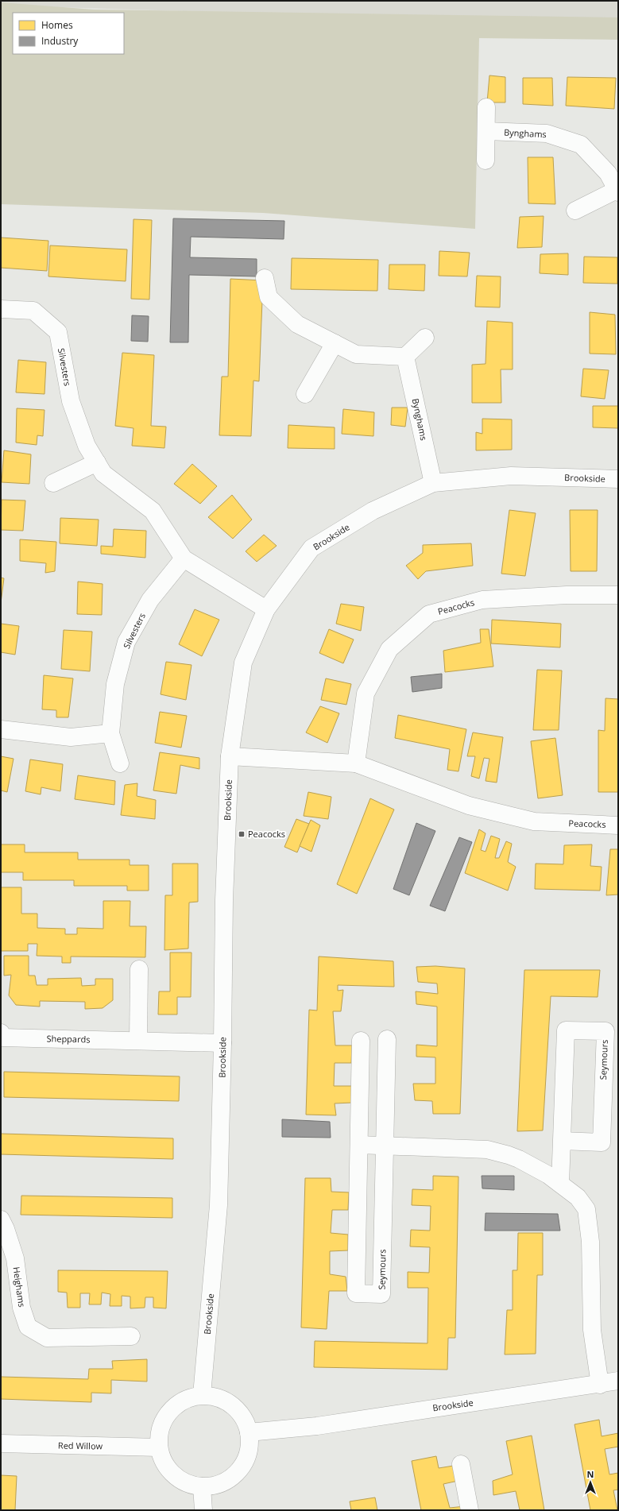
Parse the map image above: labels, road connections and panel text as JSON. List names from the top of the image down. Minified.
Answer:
{"streets":{"street":["Bynghams","Silvesters","Brookside","Peacocks","Sheppards","Seymours","Heighams","Red Willow"]},"crossings":[["Bynghams","Brookside"],["Silvesters","Brookside"],["Brookside","Peacocks"],["Brookside","Sheppards"],["Brookside","Red Willow"]],"places":{"transit":["Peacocks"]},"legend":["Homes","Industry"],"north":"top"}
